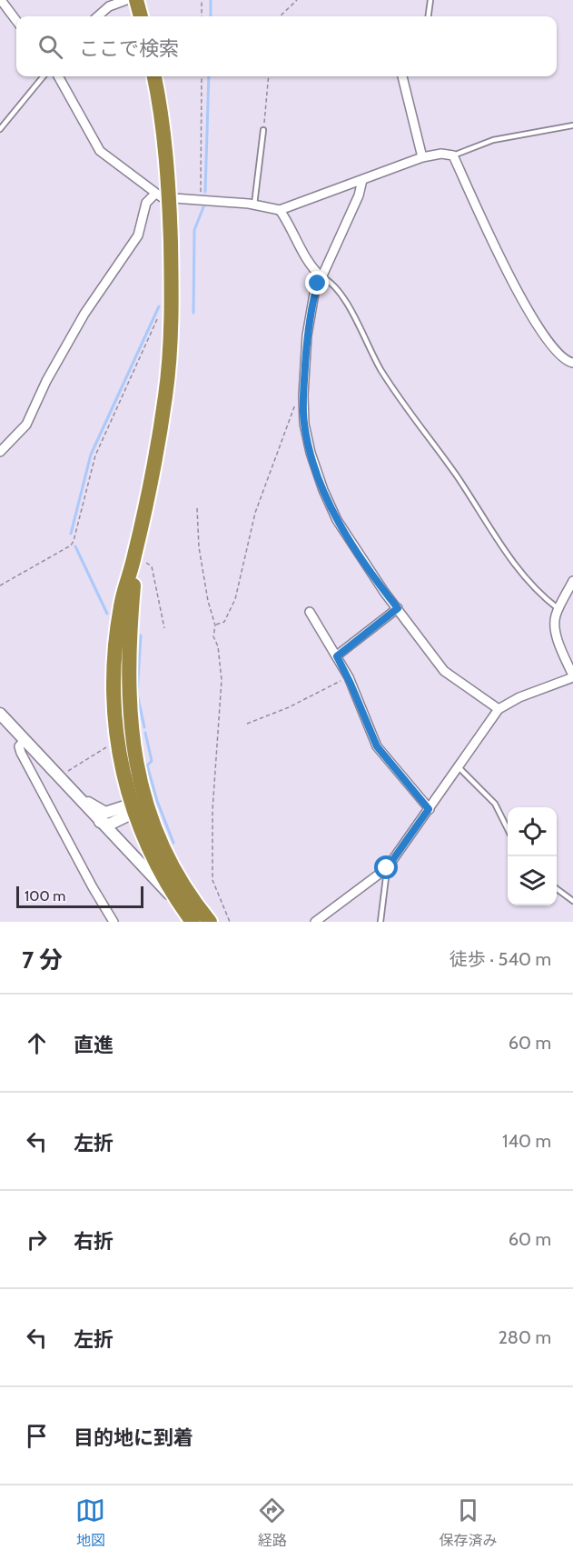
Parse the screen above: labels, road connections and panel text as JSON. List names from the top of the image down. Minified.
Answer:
{"scale_bar":"100 m","page":{"search":"ここで検索","scale":"100 m","heading":["7 分","徒歩 · 540 m"],"list":[["直進","60 m"],["左折","140 m"],["右折","60 m"],["左折","280 m"],"目的地に到着"],"nav":["地図","経路","保存済み"]}}
